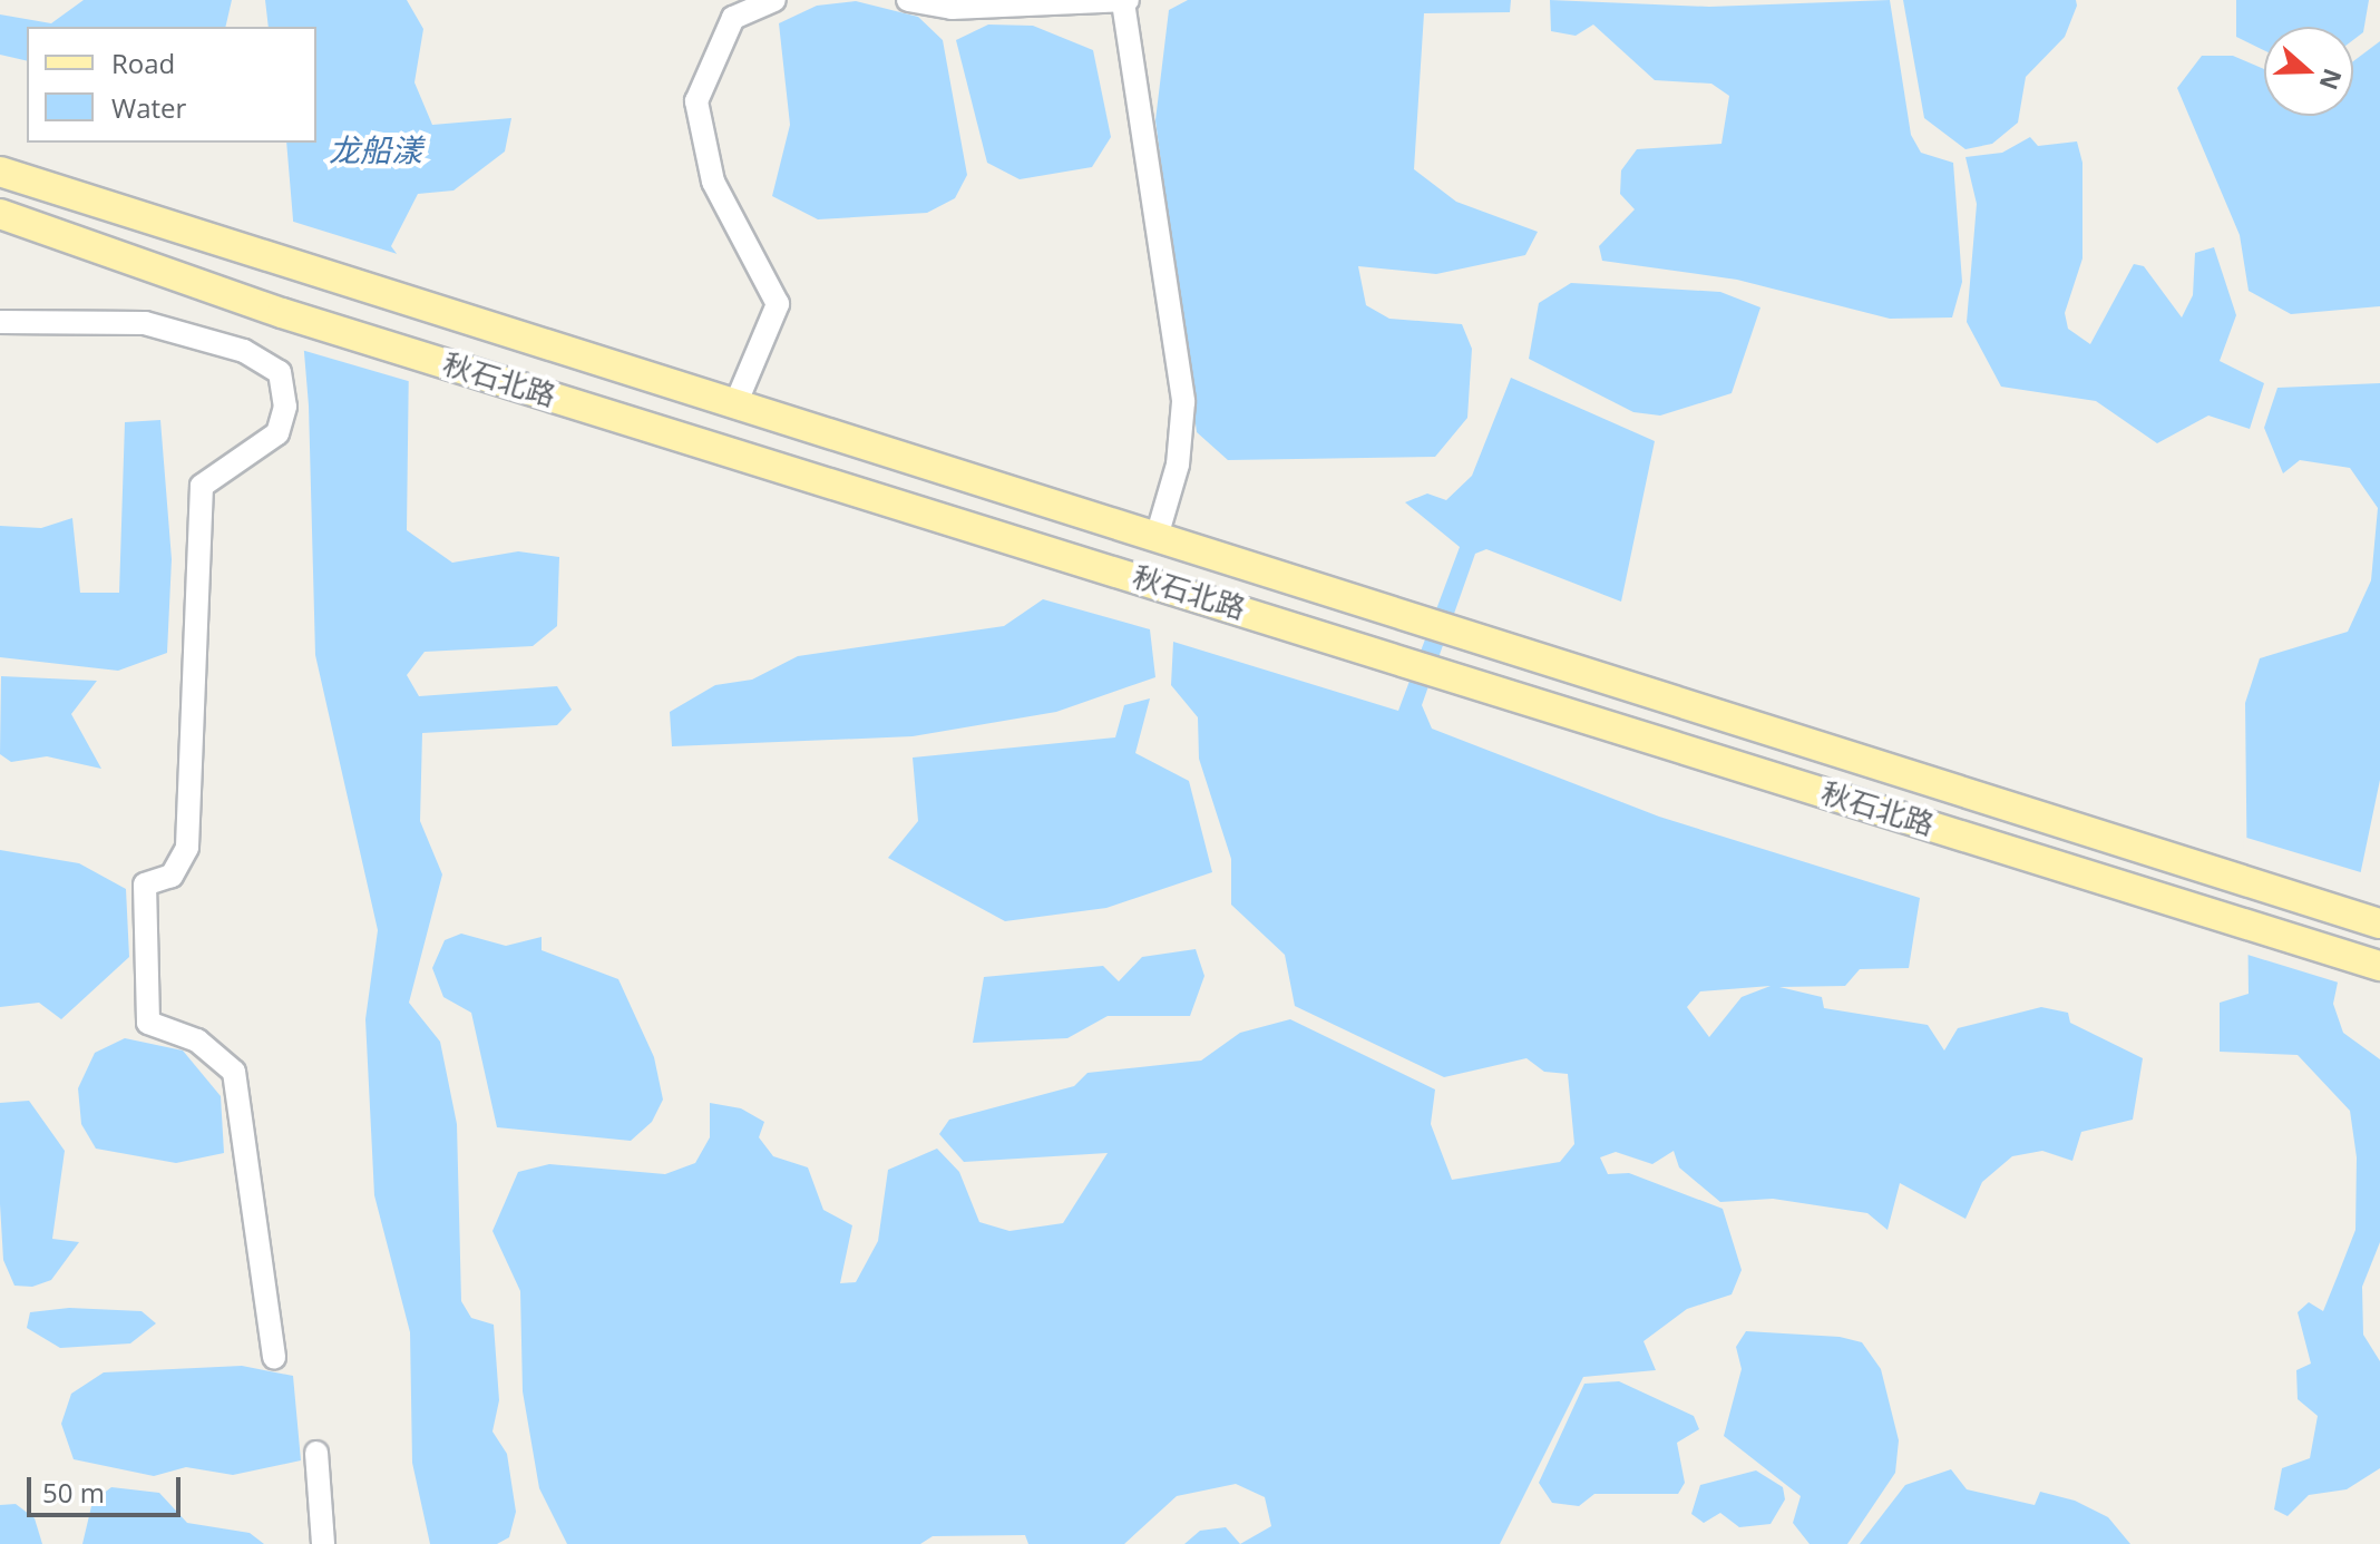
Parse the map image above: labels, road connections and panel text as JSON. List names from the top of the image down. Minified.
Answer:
{"streets":{"main road":["秋石北路"]},"water":["龙船漾"],"legend":["Road","Water"],"scale_bar":"50 m","north":"right"}
